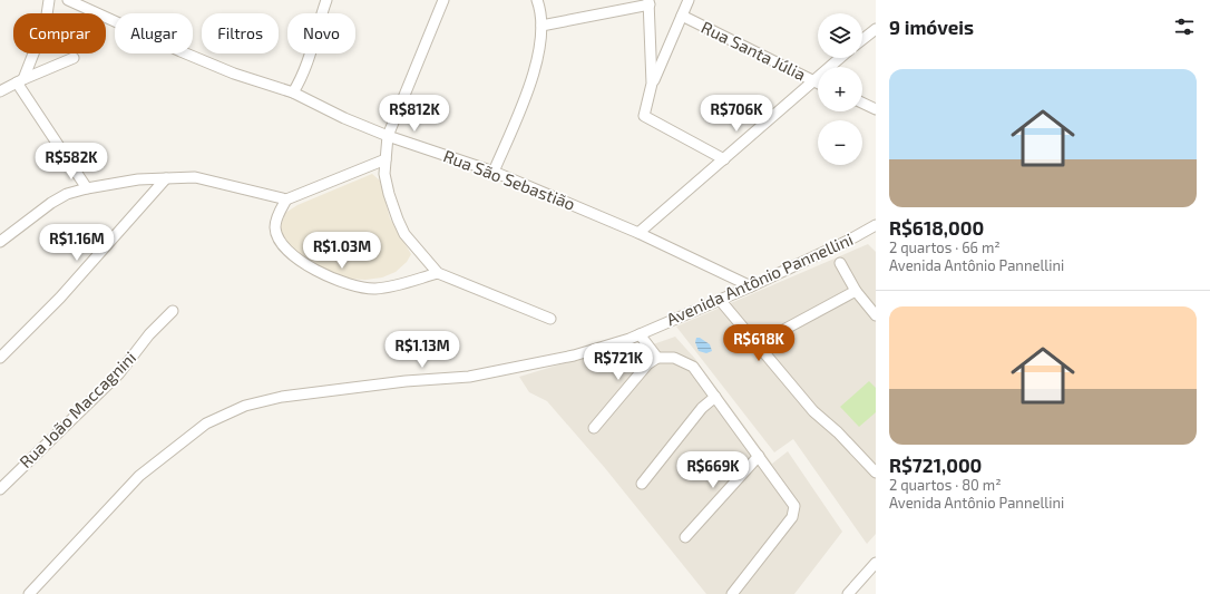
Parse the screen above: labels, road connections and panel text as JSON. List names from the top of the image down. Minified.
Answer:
{"streets":{"street":["Rua Santa Júlia","Rua São Sebastião","Avenida Antônio Pannellini","Rua João Maccagnini"]},"crossings":[["Rua São Sebastião","Avenida Antônio Pannellini"]],"page":{"heading":"9 imóveis","map_buttons":["+","−"],"chip":["Comprar","Alugar","Filtros","Novo"],"list":[{"name":"R$618,000","note":"2 quartos · 66 m² · Avenida Antônio Pannellini"},{"name":"R$721,000","note":"2 quartos · 80 m² · Avenida Antônio Pannellini"}],"price":["R$812K","R$706K","R$582K","R$1.16M","R$1.03M","R$618K","R$1.13M","R$721K","R$669K"]}}
